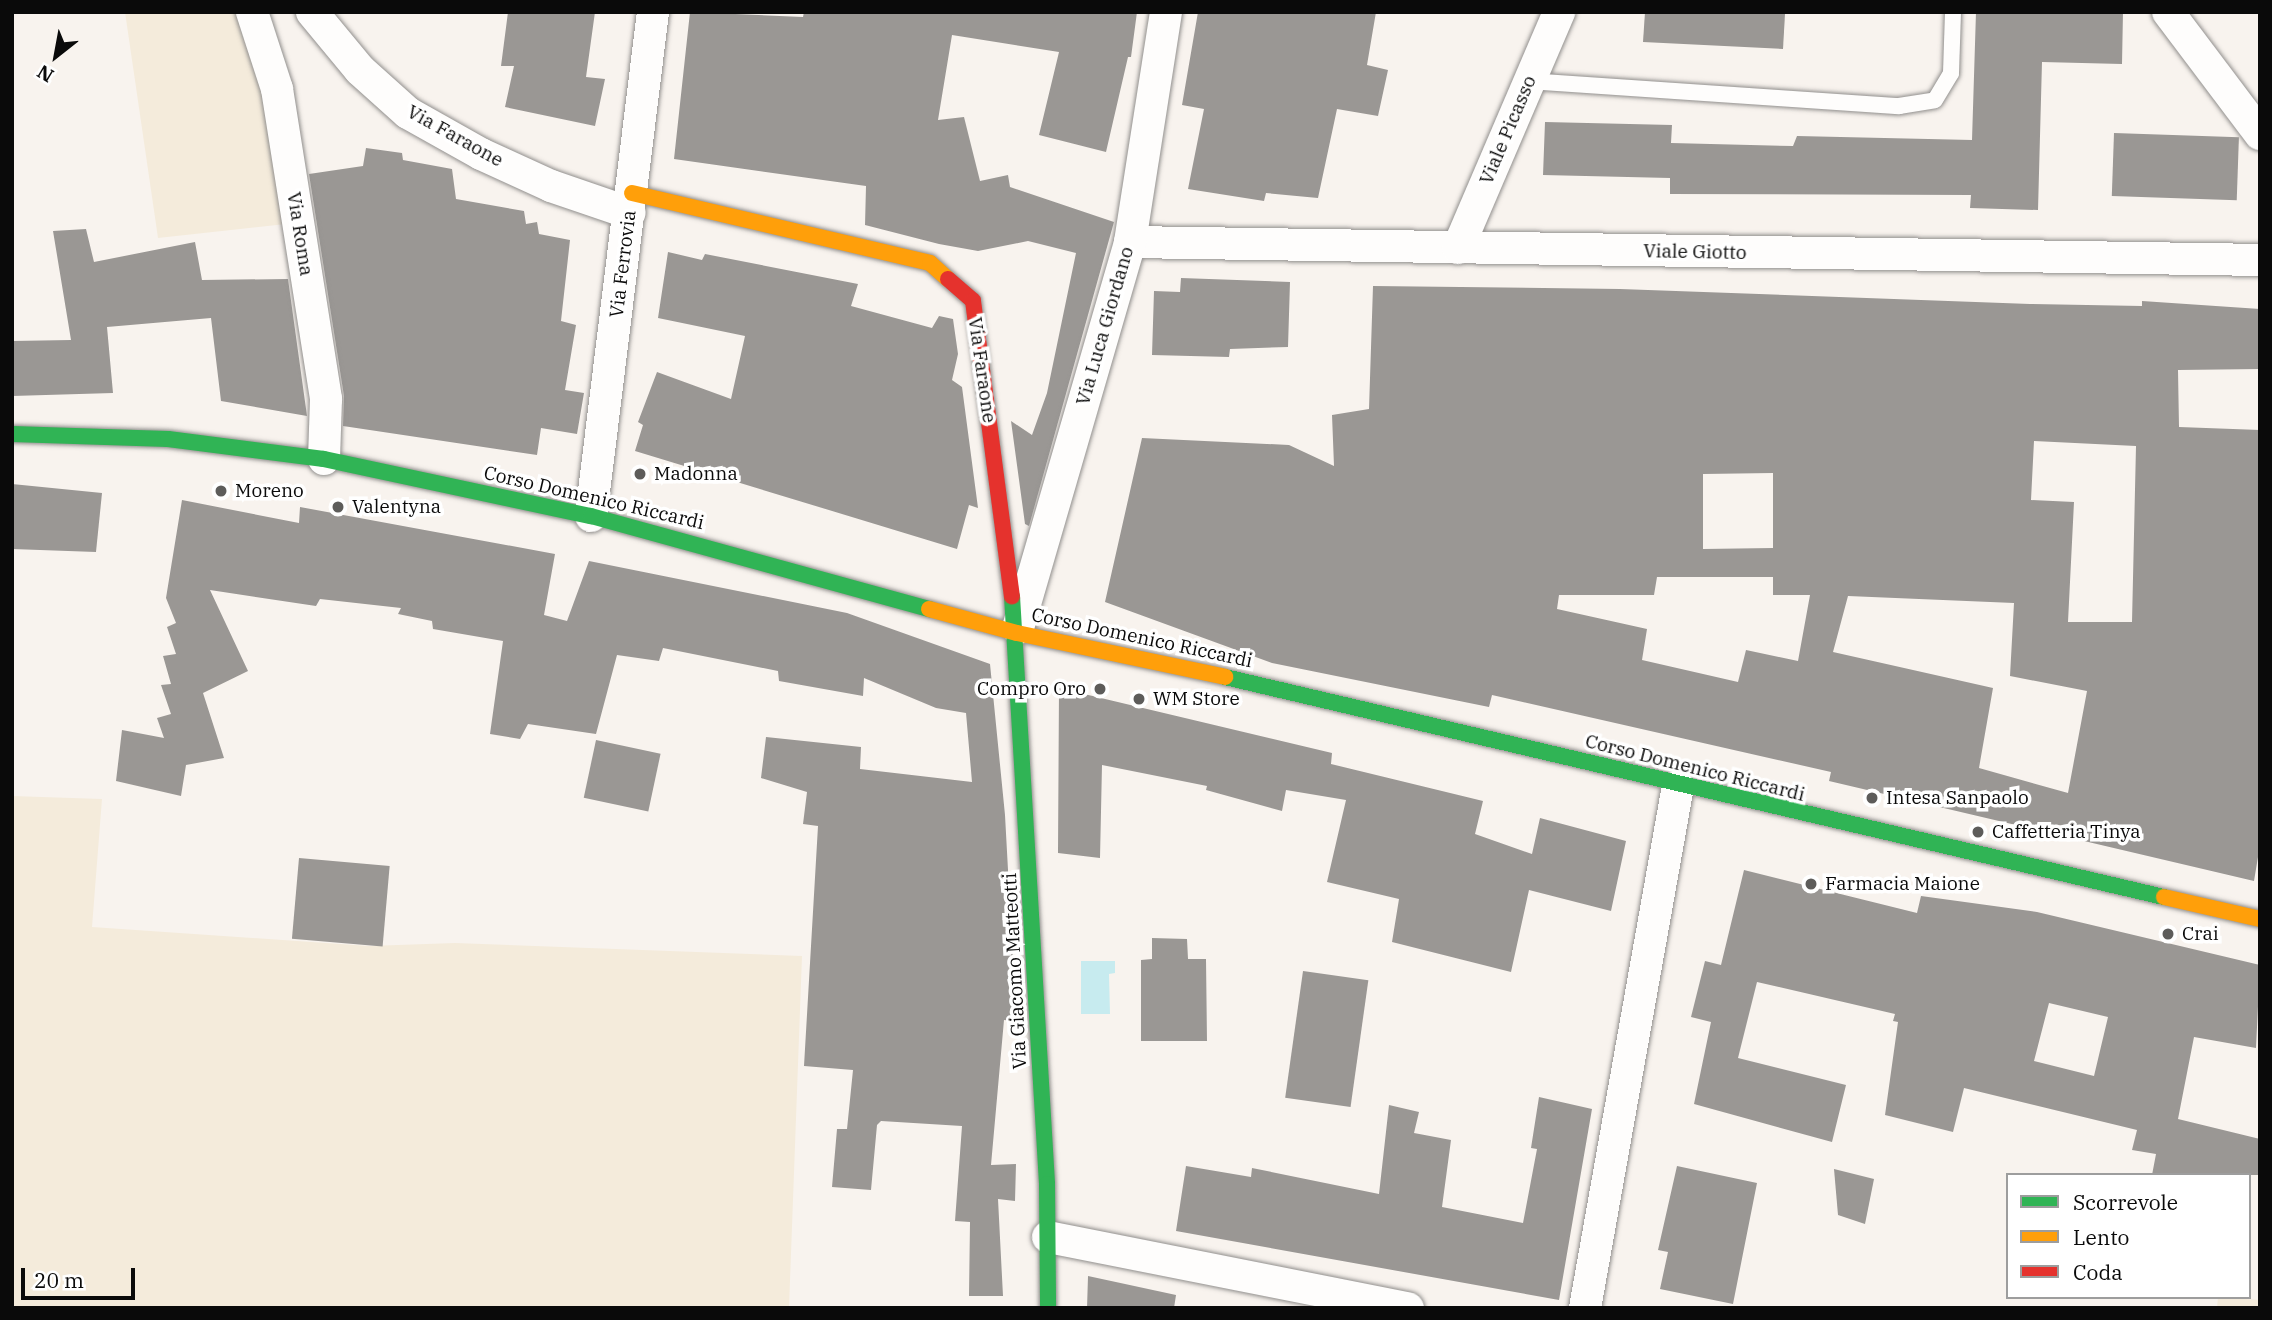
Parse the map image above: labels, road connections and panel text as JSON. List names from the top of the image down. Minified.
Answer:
{"streets":{"main road":["Via Faraone","Corso Domenico Riccardi","Via Giacomo Matteotti"],"street":["Viale Picasso","Via Roma","Viale Giotto","Via Ferrovia","Via Luca Giordano"]},"crossings":[["Viale Picasso","Viale Giotto"],["Via Faraone","Via Ferrovia"],["Via Faraone","Via Luca Giordano"],["Via Faraone","Corso Domenico Riccardi"],["Via Faraone","Via Giacomo Matteotti"],["Via Roma","Corso Domenico Riccardi"],["Viale Giotto","Via Luca Giordano"],["Via Ferrovia","Corso Domenico Riccardi"],["Via Luca Giordano","Corso Domenico Riccardi"],["Via Luca Giordano","Via Giacomo Matteotti"],["Corso Domenico Riccardi","Via Giacomo Matteotti"]],"places":["Madonna","Moreno","Valentyna","Compro Oro","WM Store","Intesa Sanpaolo","Caffetteria Tinya","Farmacia Maione","Crai"],"legend":["Scorrevole","Lento","Coda"],"scale_bar":"20 m","north":"bottom left"}
